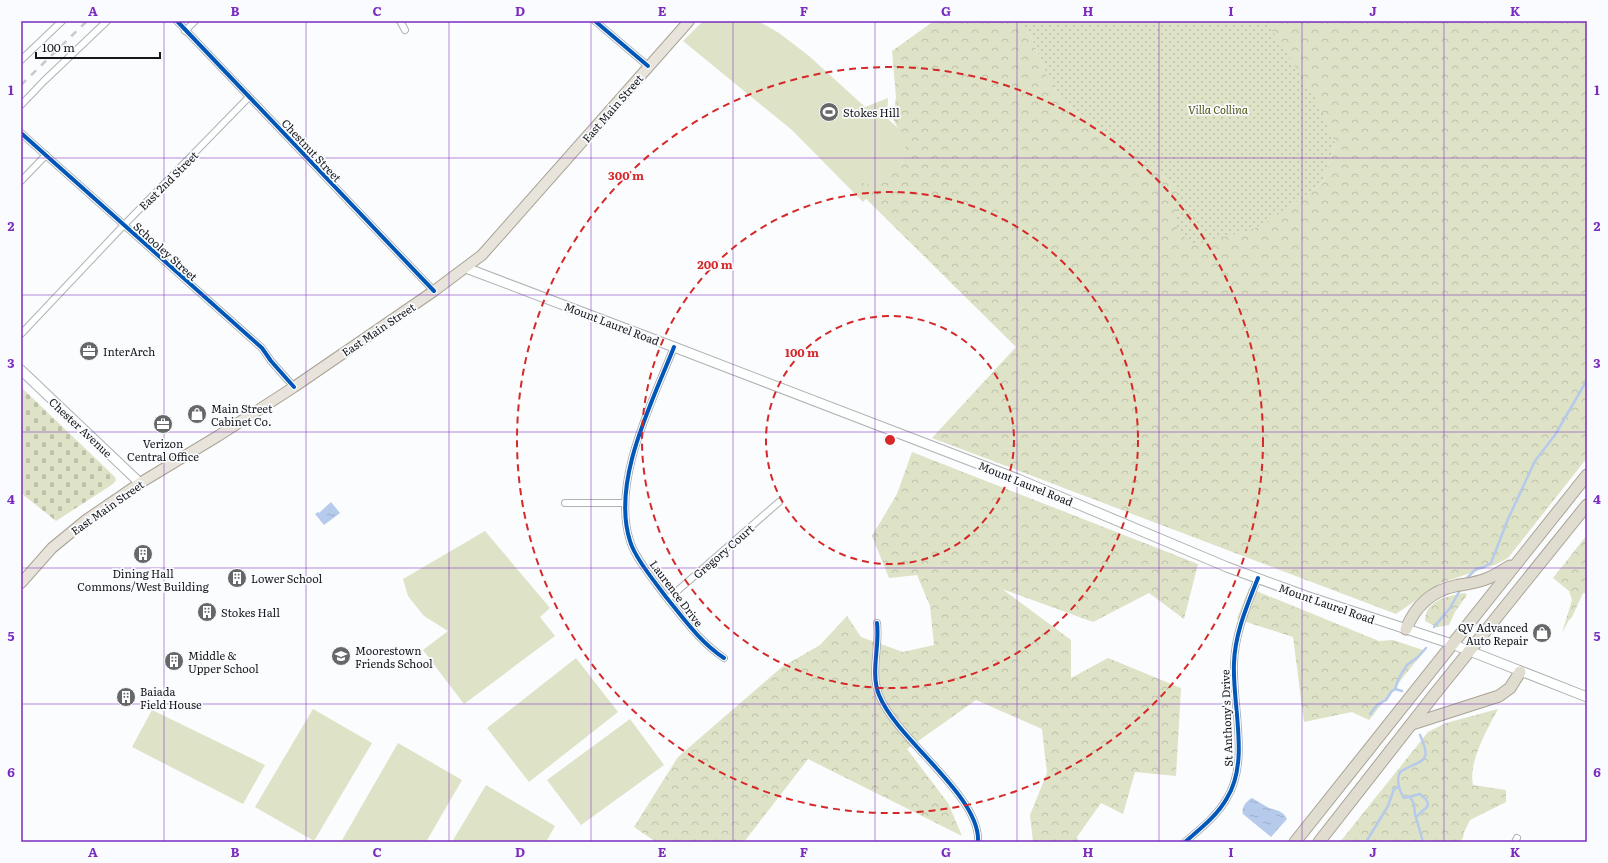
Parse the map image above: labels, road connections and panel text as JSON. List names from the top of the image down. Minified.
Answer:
{"streets":{"main road":["East Main Street","Mount Laurel Road","Chester Avenue"],"street":["Chestnut Street","East 2nd Street","Schooley Street","Gregory Court","Laurence Drive","St Anthony's Drive"]},"crossings":[["East Main Street","Chestnut Street"],["East Main Street","Schooley Street"],["East Main Street","Mount Laurel Road"],["East Main Street","Chester Avenue"],["Chestnut Street","East 2nd Street"],["East 2nd Street","Schooley Street"],["Mount Laurel Road","Laurence Drive"],["Mount Laurel Road","St Anthony's Drive"],["Gregory Court","Laurence Drive"]],"parks":["Villa Collina"],"places":{"sports":["Stokes Hill"],"office":["InterArch","Verizon Central Office"],"shop":["Main Street Cabinet Co.","QV Advanced Auto Repair"],"building":["Dining Hall Commons/West Building","Lower School","Stokes Hall","Middle & Upper School","Baiada Field House"],"school or university":["Moorestown Friends School"]},"scale_bar":"100 m","grid":{"columns":["A","B","C","D","E","F","G","H","I","J","K"],"rows":["1","2","3","4","5","6"]},"rings":["300 m","200 m","100 m"]}
